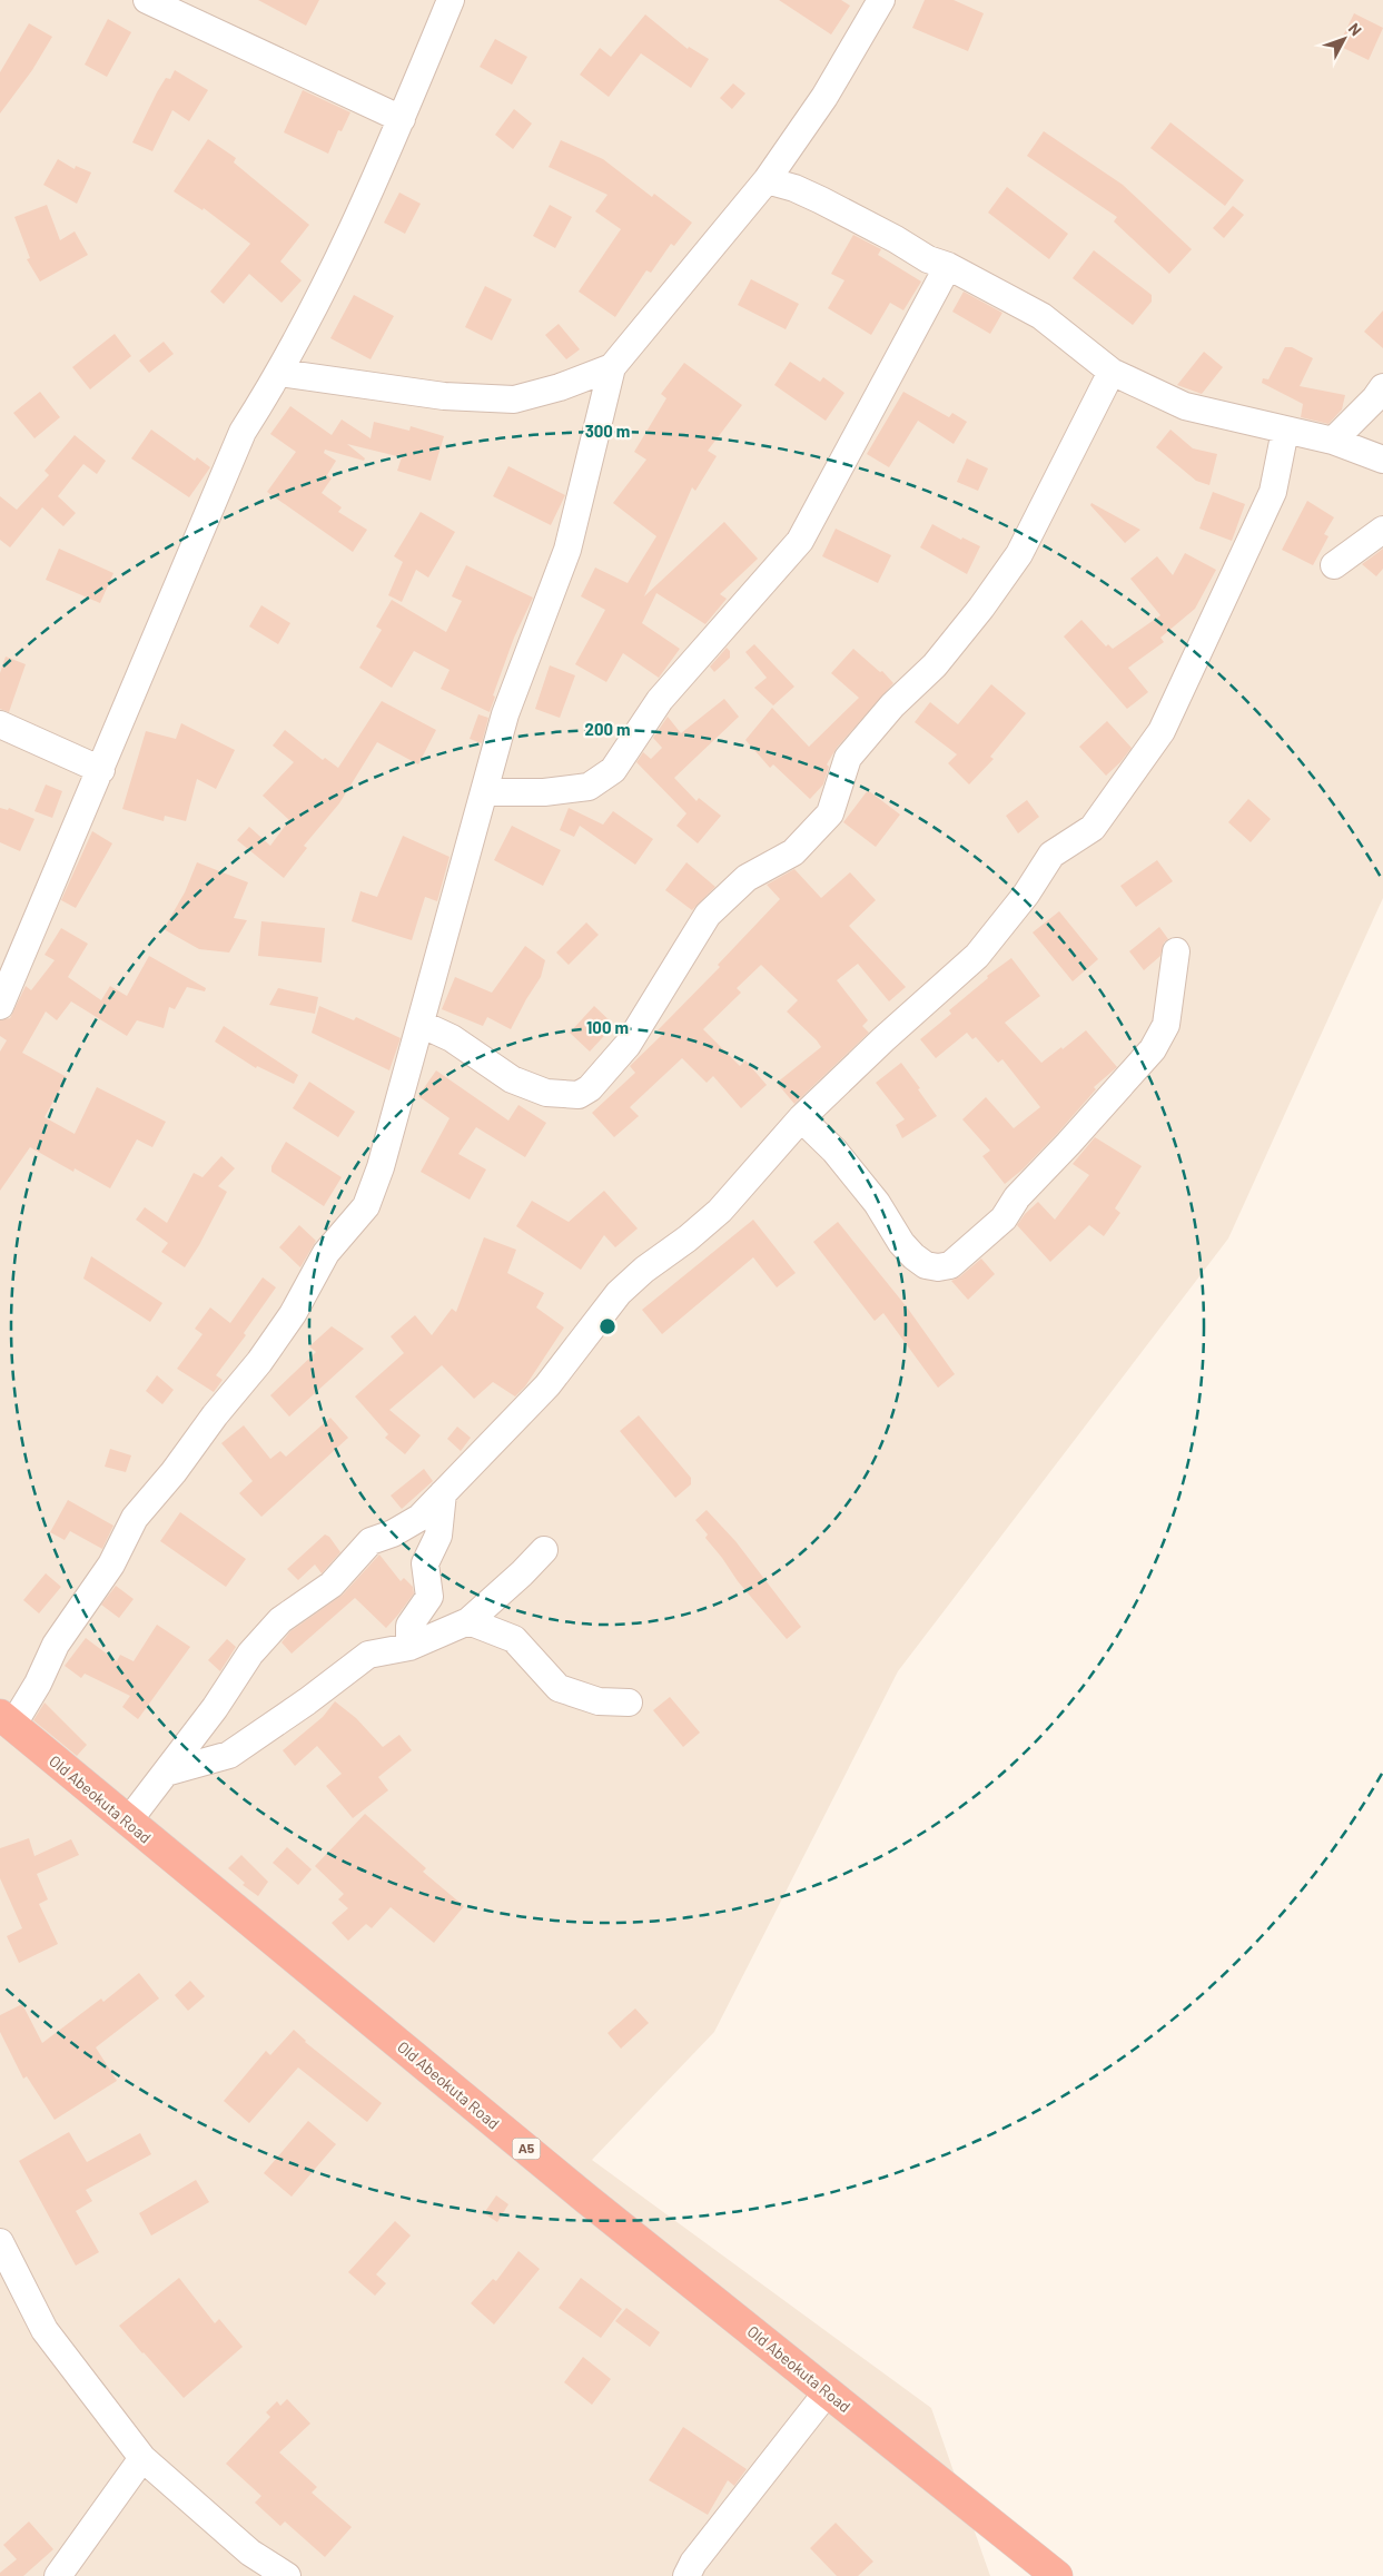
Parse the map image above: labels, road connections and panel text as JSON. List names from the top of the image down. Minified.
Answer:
{"streets":{"highway":["Old Abeokuta Road","A5"]},"north":"top right","rings":["300 m","200 m","100 m"]}
